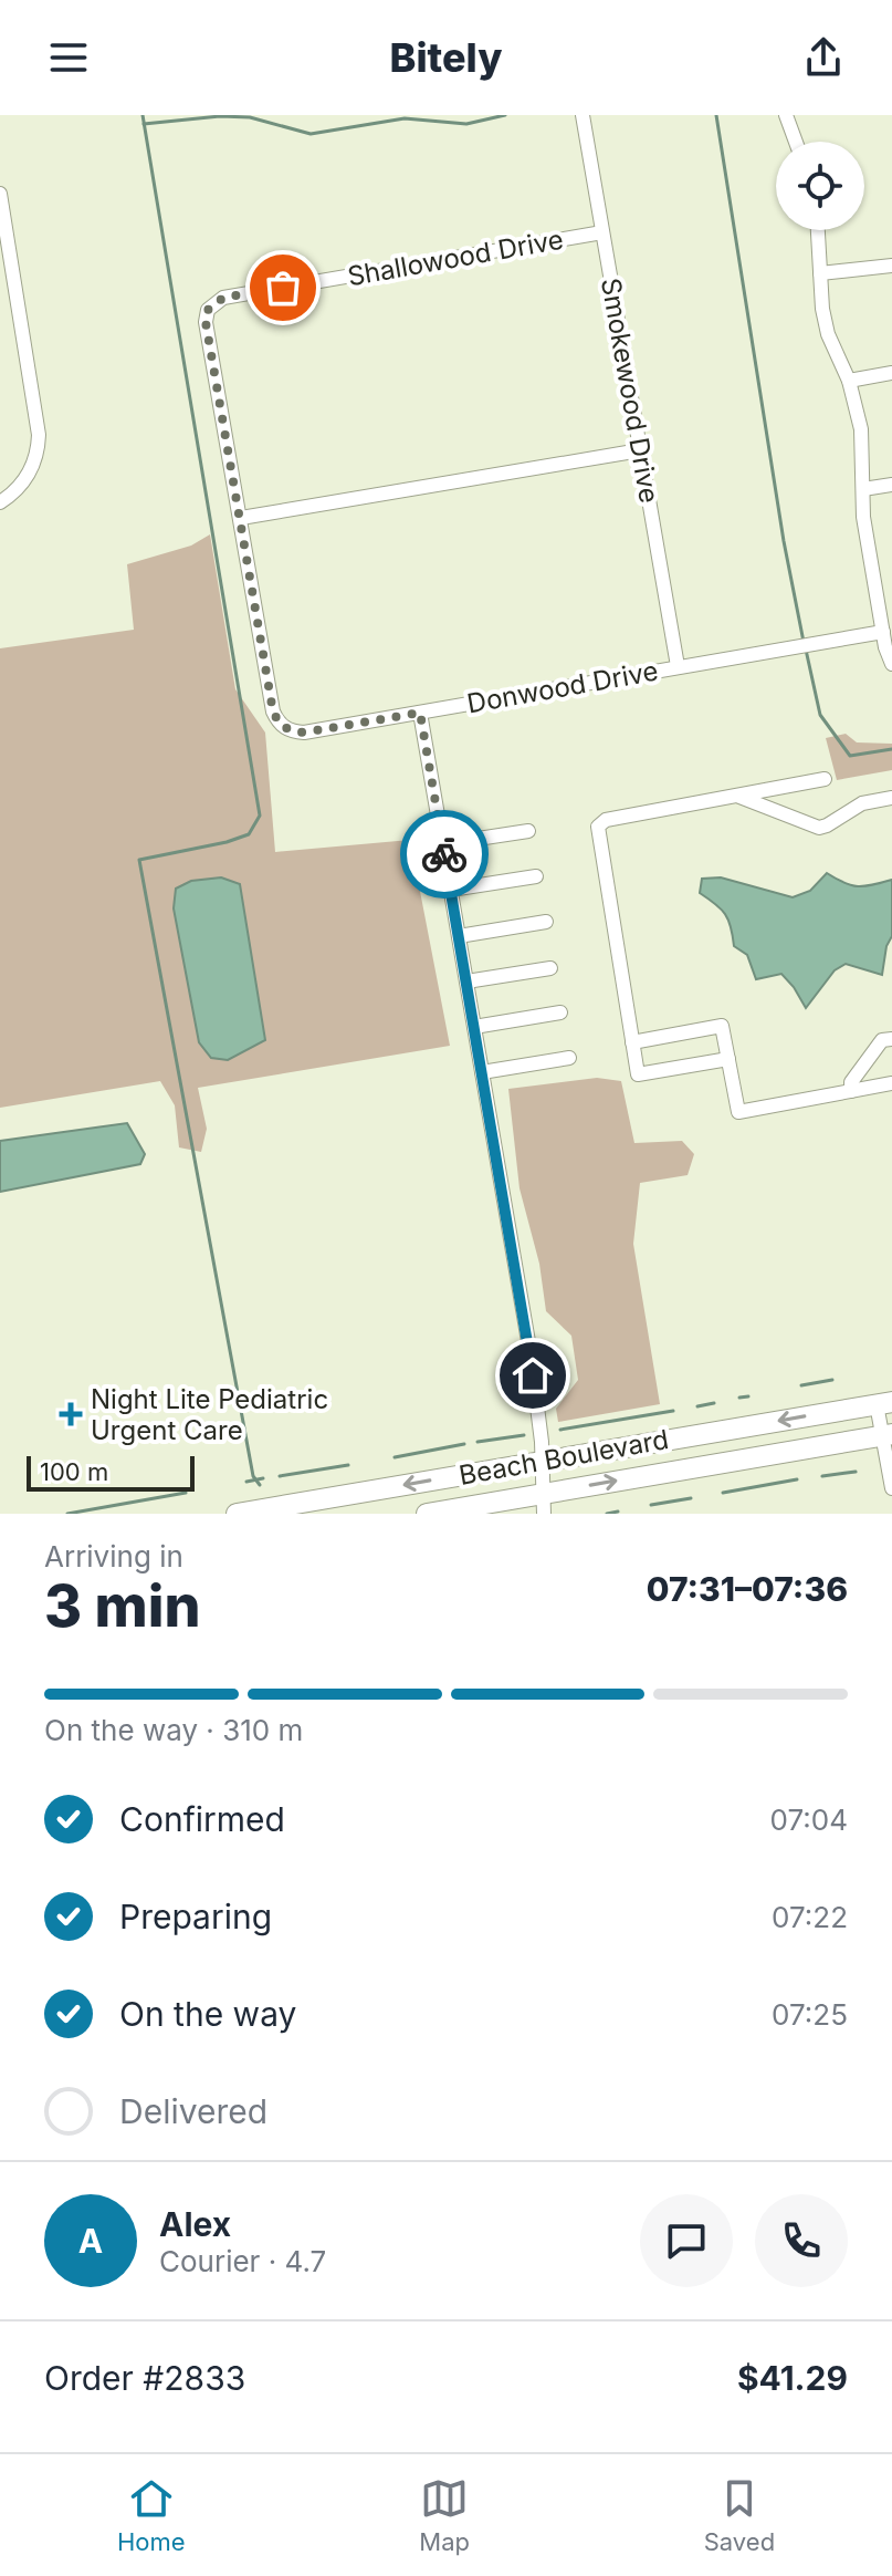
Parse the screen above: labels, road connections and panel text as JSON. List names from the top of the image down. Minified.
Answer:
{"streets":{"highway":["Beach Boulevard"],"street":["Shallowood Drive","Smokewood Drive","Donwood Drive"]},"crossings":[["Shallowood Drive","Smokewood Drive"],["Shallowood Drive","Donwood Drive"],["Smokewood Drive","Donwood Drive"]],"places":{"health":["Night Lite Pediatric Urgent Care"]},"scale_bar":"100 m","page":{"header":"Bitely","scale":"100 m","heading":["3 min","Arriving in","07:31–07:36"],"panel":["Alex","Courier · 4.7","Order #2833","$41.29"],"bar":"On the way · 310 m","list":[["Confirmed","07:04"],["Preparing","07:22"],["On the way","07:25"],"Delivered"],"round":"A","tabs":["Home","Map","Saved"]}}
